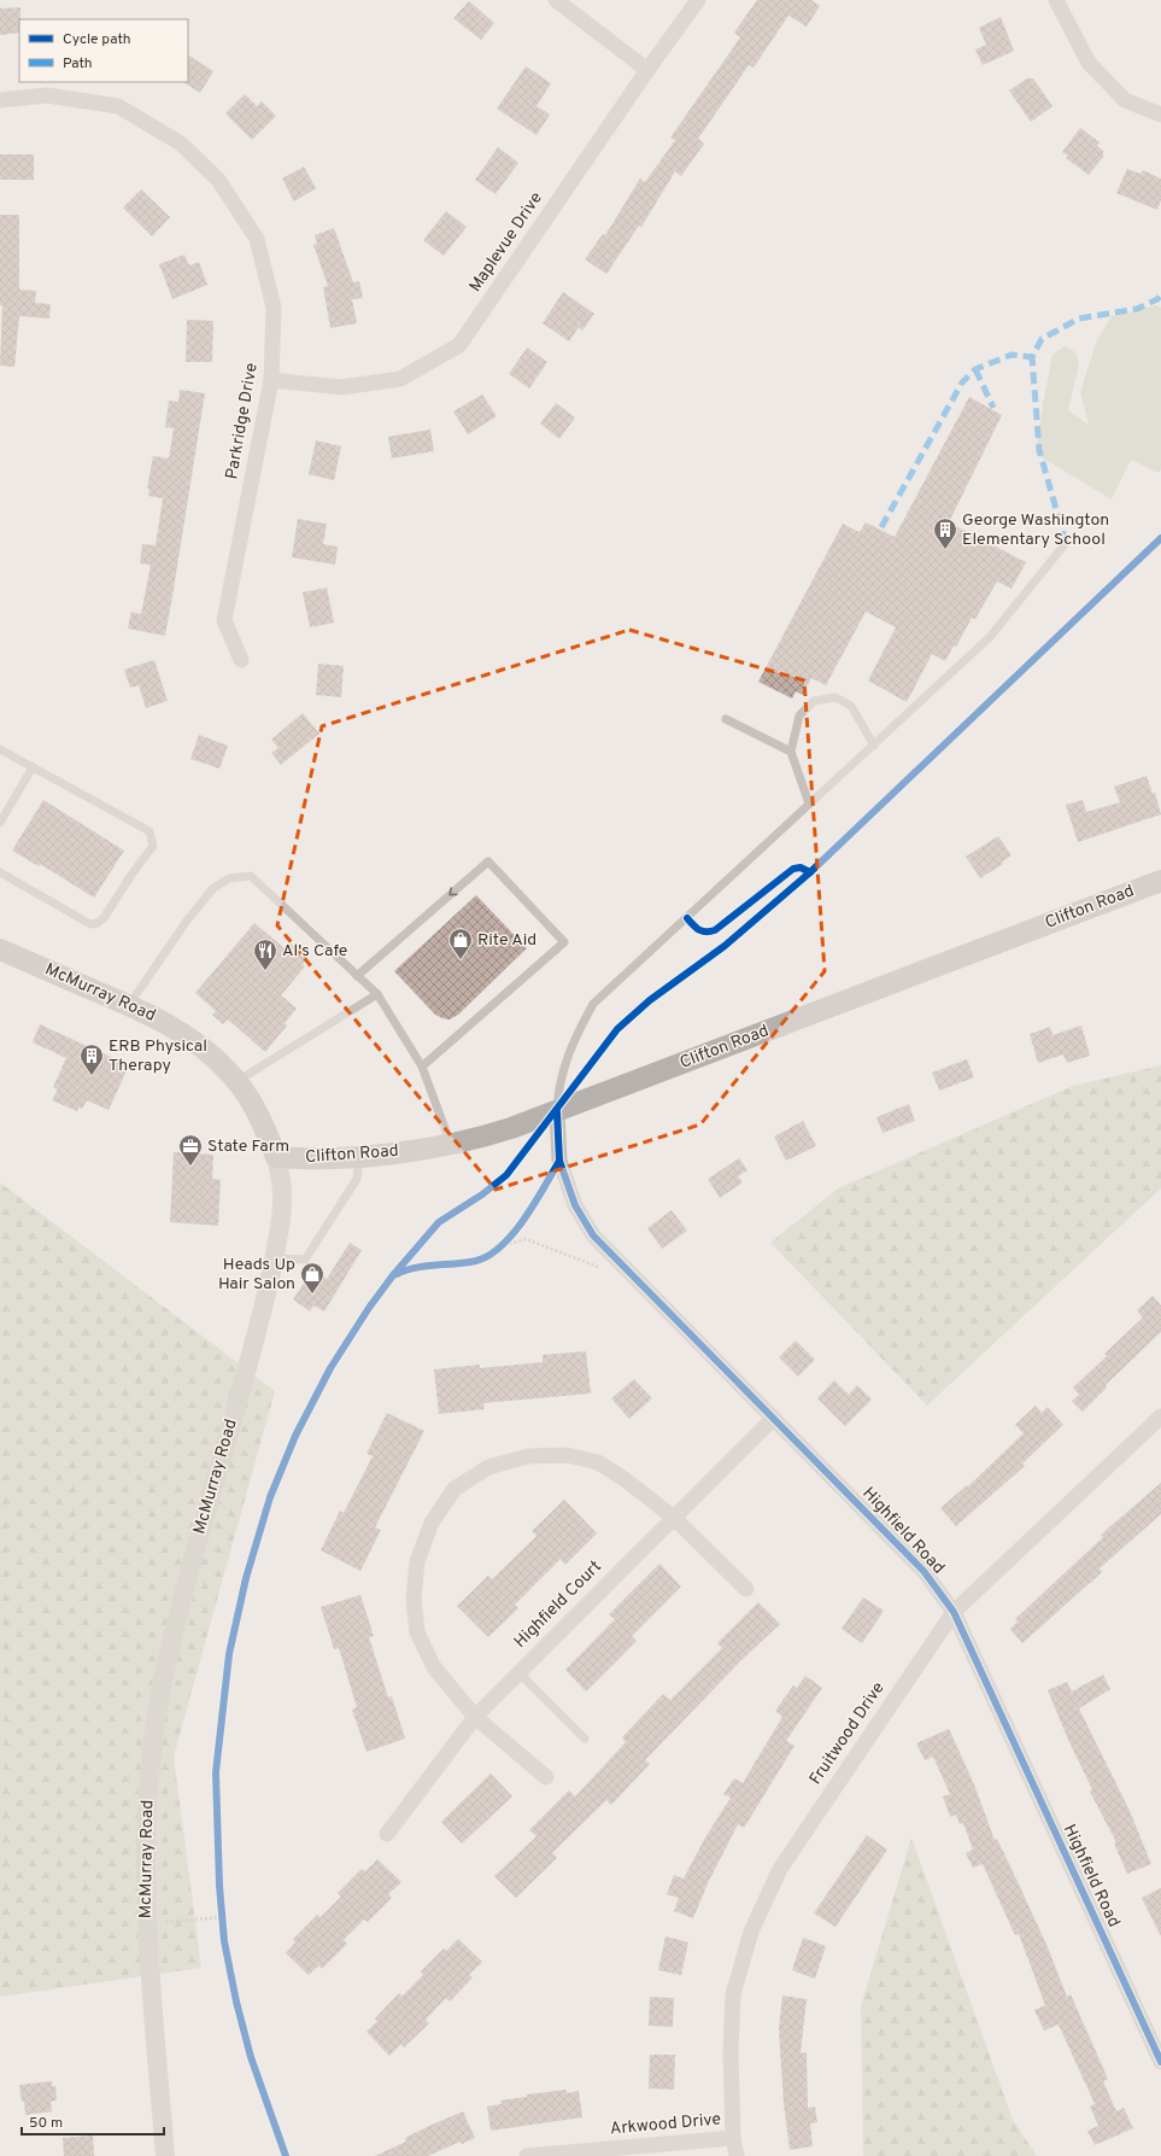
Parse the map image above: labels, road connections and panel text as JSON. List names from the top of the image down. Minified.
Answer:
{"streets":{"main road":["Clifton Road","McMurray Road"],"street":["Maplevue Drive","Parkridge Drive","Highfield Road","Highfield Court","Fruitwood Drive","Arkwood Drive"]},"crossings":[["Maplevue Drive","Parkridge Drive"],["Clifton Road","McMurray Road"],["Clifton Road","Highfield Road"],["Highfield Road","Highfield Court"],["Highfield Road","Fruitwood Drive"],["Fruitwood Drive","Arkwood Drive"]],"places":{"building":["George Washington Elementary School","ERB Physical Therapy"],"shop":["Rite Aid","Heads Up Hair Salon"],"restaurant":["Al's Cafe"],"office":["State Farm"]},"legend":["Cycle path","Path"],"scale_bar":"50 m"}
